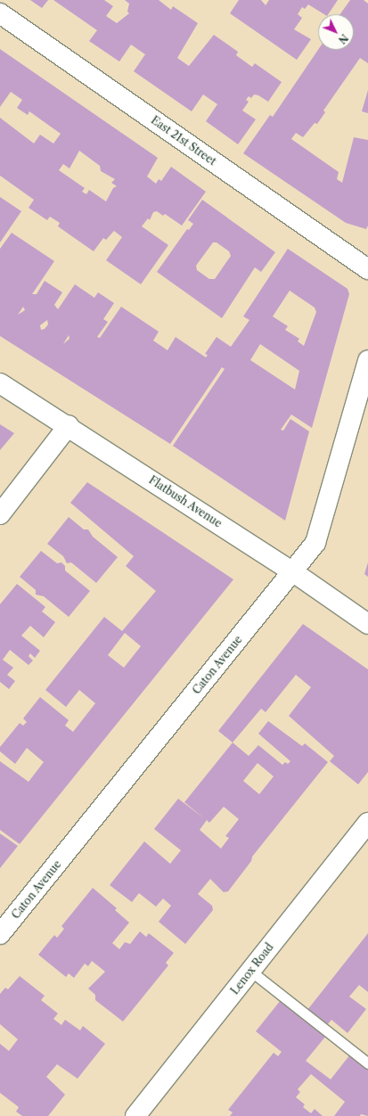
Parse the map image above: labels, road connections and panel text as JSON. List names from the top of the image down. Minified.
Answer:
{"streets":{"main road":["East 21st Street","Flatbush Avenue","Caton Avenue","Lenox Road"]},"crossings":[["Flatbush Avenue","Caton Avenue"]],"north":"bottom right"}
